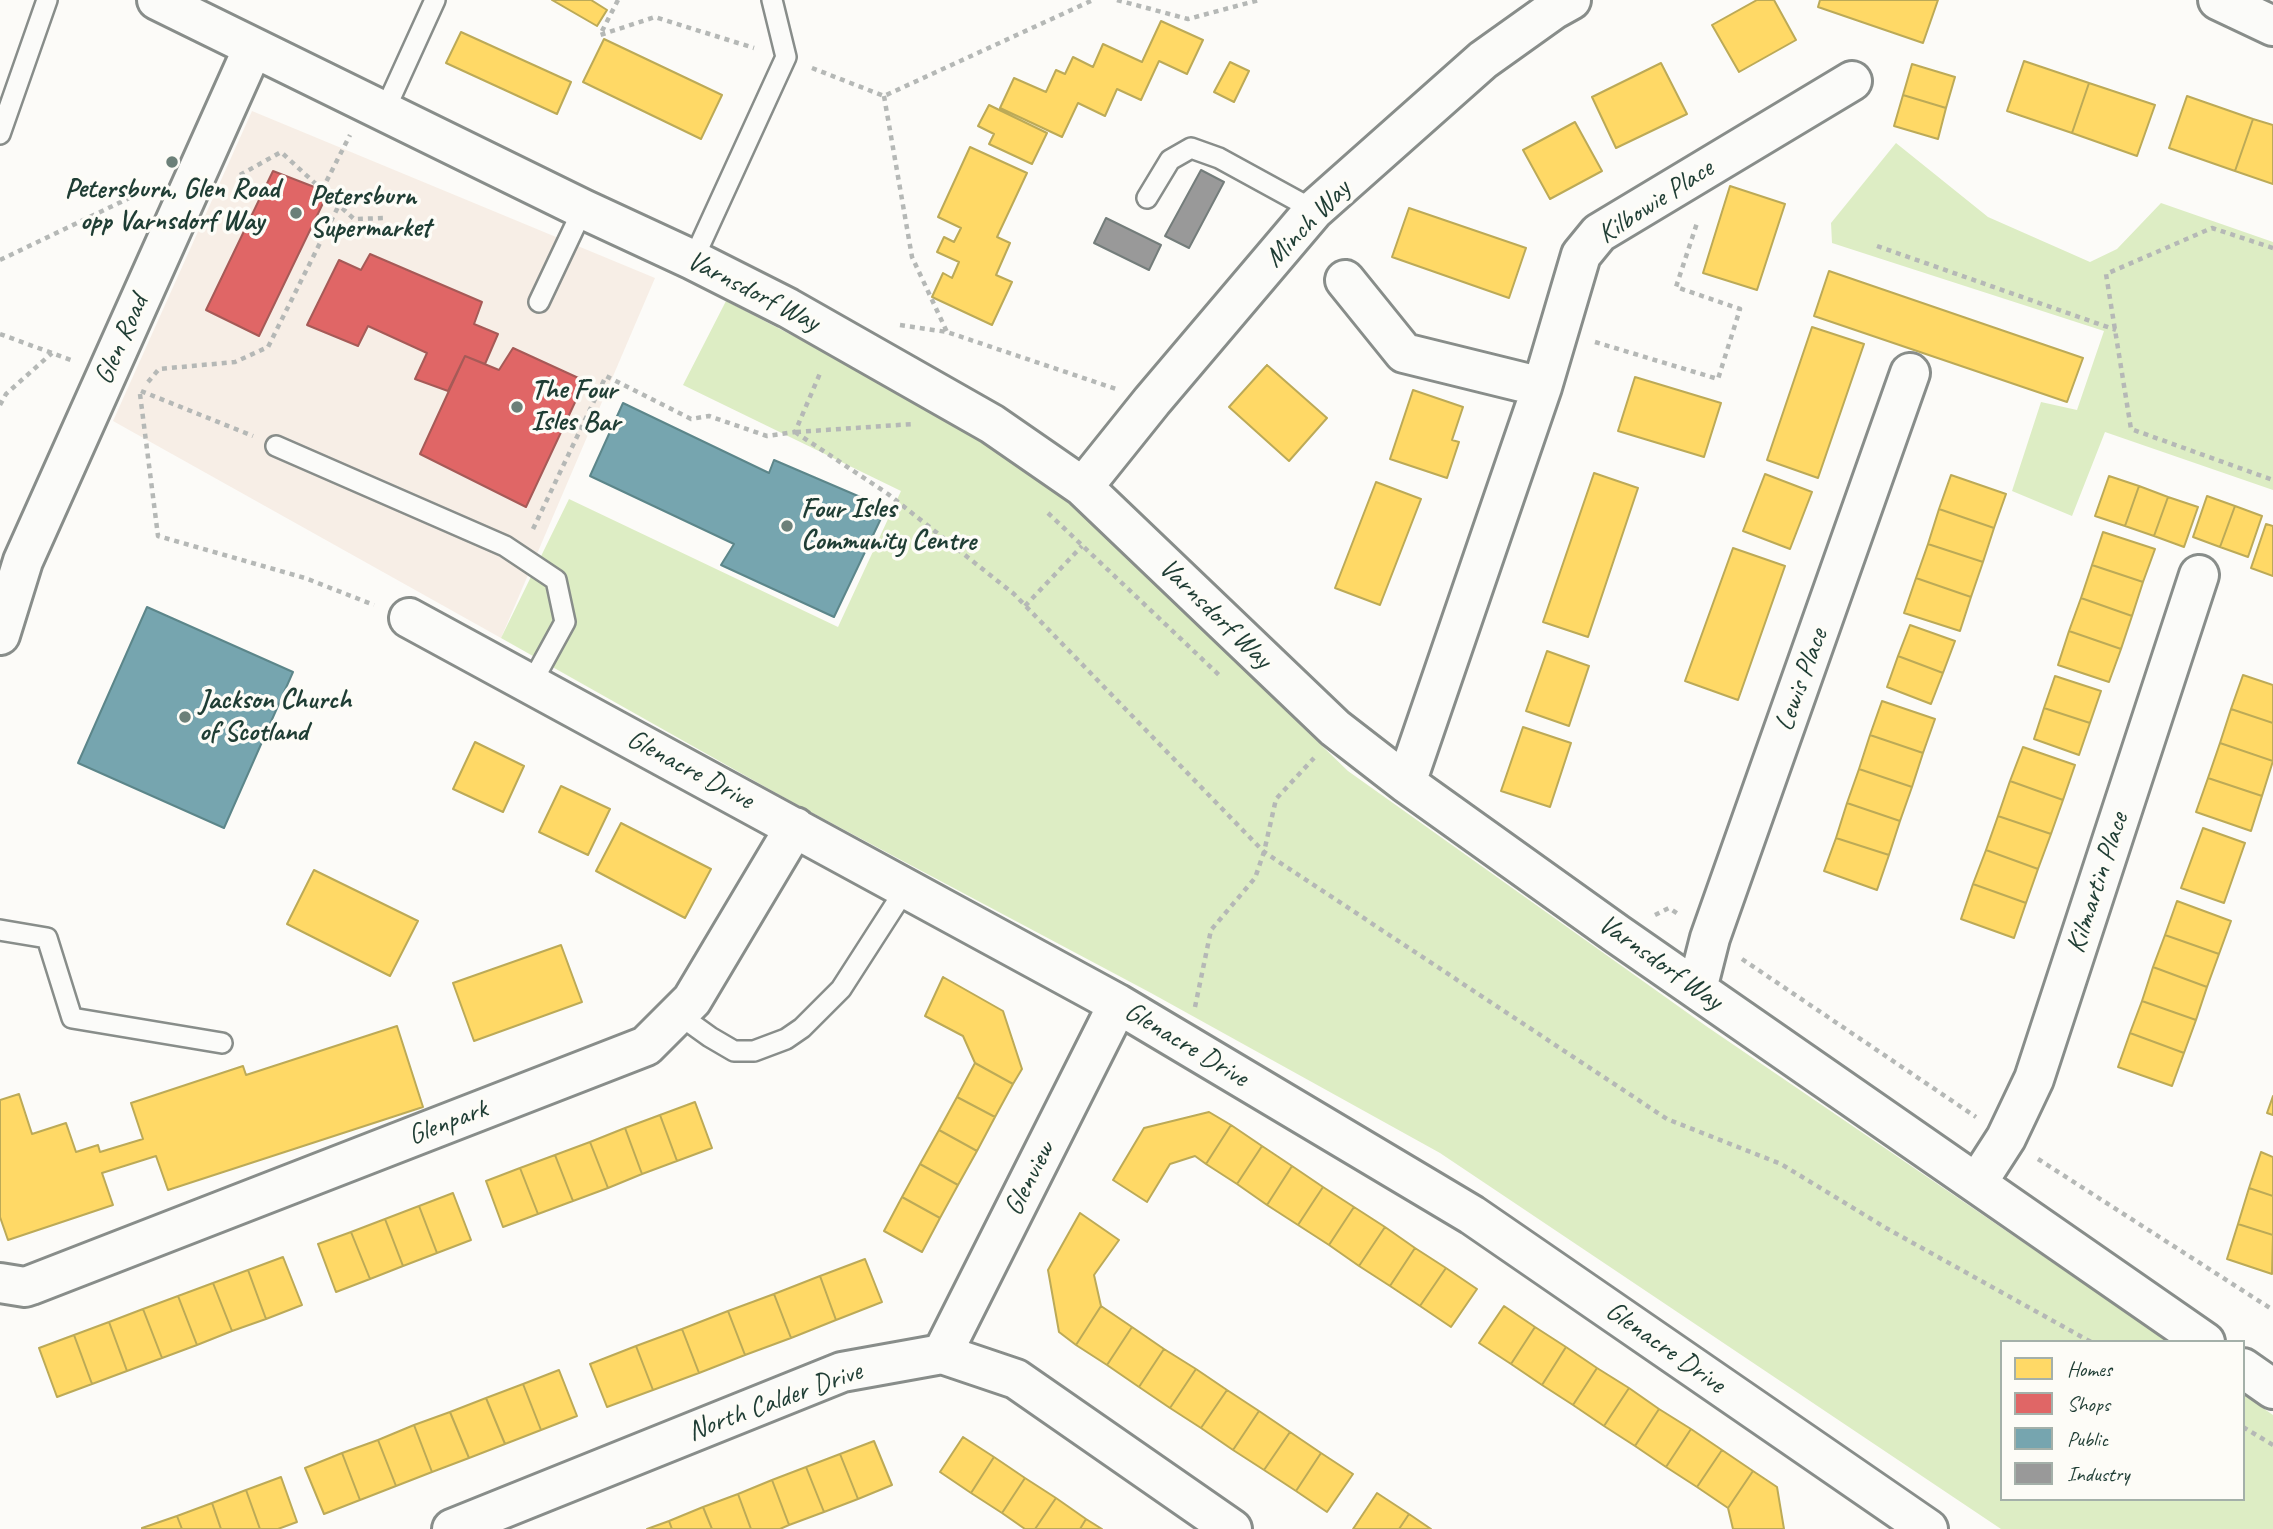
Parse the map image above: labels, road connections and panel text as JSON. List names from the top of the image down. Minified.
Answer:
{"streets":{"street":["Kilbowie Place","Minch Way","Varnsdorf Way","Glen Road","Lewis Place","Glenacre Drive","Kilmartin Place","Glenpark","Glenview","North Calder Drive"]},"crossings":[["Kilbowie Place","Varnsdorf Way"],["Minch Way","Varnsdorf Way"],["Varnsdorf Way","Glen Road"],["Varnsdorf Way","Lewis Place"],["Varnsdorf Way","Kilmartin Place"],["Glenacre Drive","Glenpark"],["Glenacre Drive","Glenview"],["Glenview","North Calder Drive"]],"places":["Petersburn, Glen Road opp Varnsdorf Way","Petersburn Supermarket","The Four Isles Bar","Four Isles Community Centre","Jackson Church of Scotland"],"legend":["Homes","Shops","Public","Industry"]}
